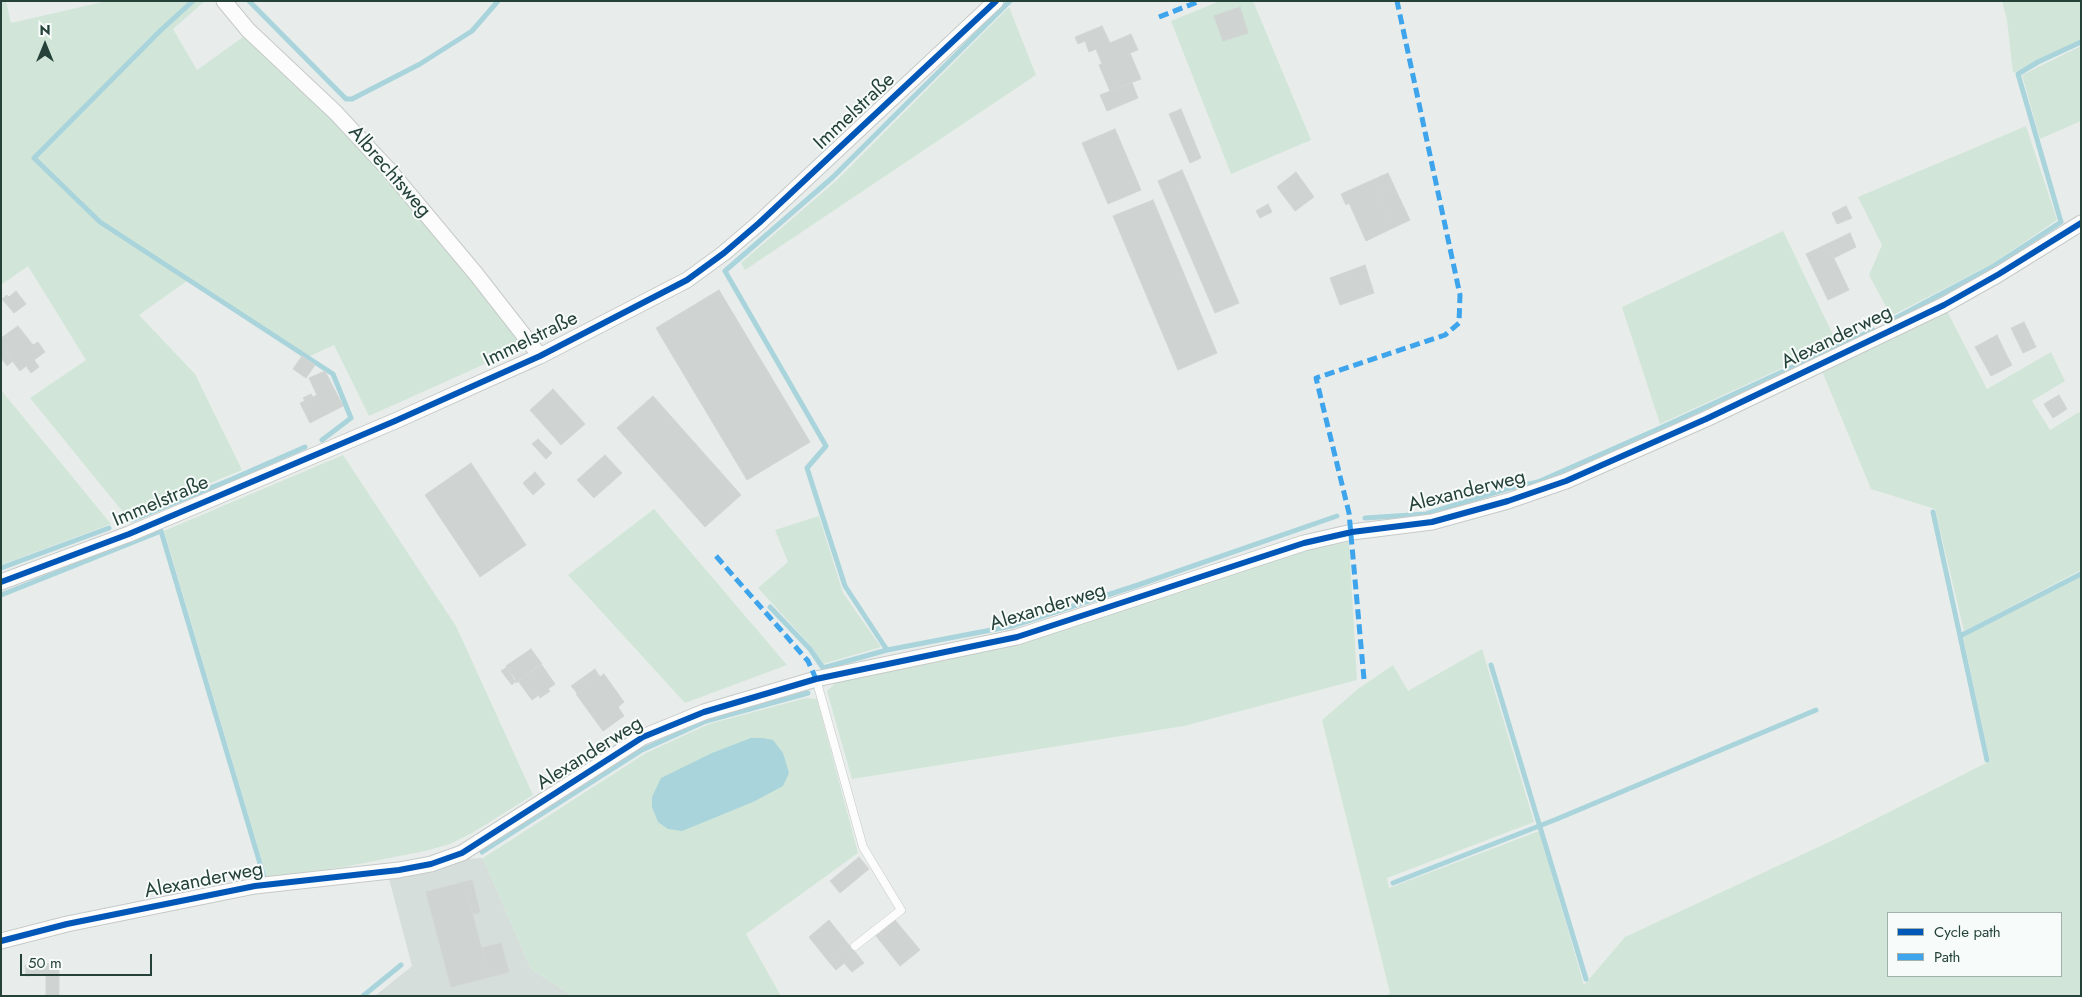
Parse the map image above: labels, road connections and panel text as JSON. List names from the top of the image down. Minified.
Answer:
{"streets":{"street":["Immelstraße","Albrechtsweg","Alexanderweg"]},"crossings":[["Immelstraße","Albrechtsweg"]],"legend":["Cycle path","Path"],"scale_bar":"50 m","north":"top"}
